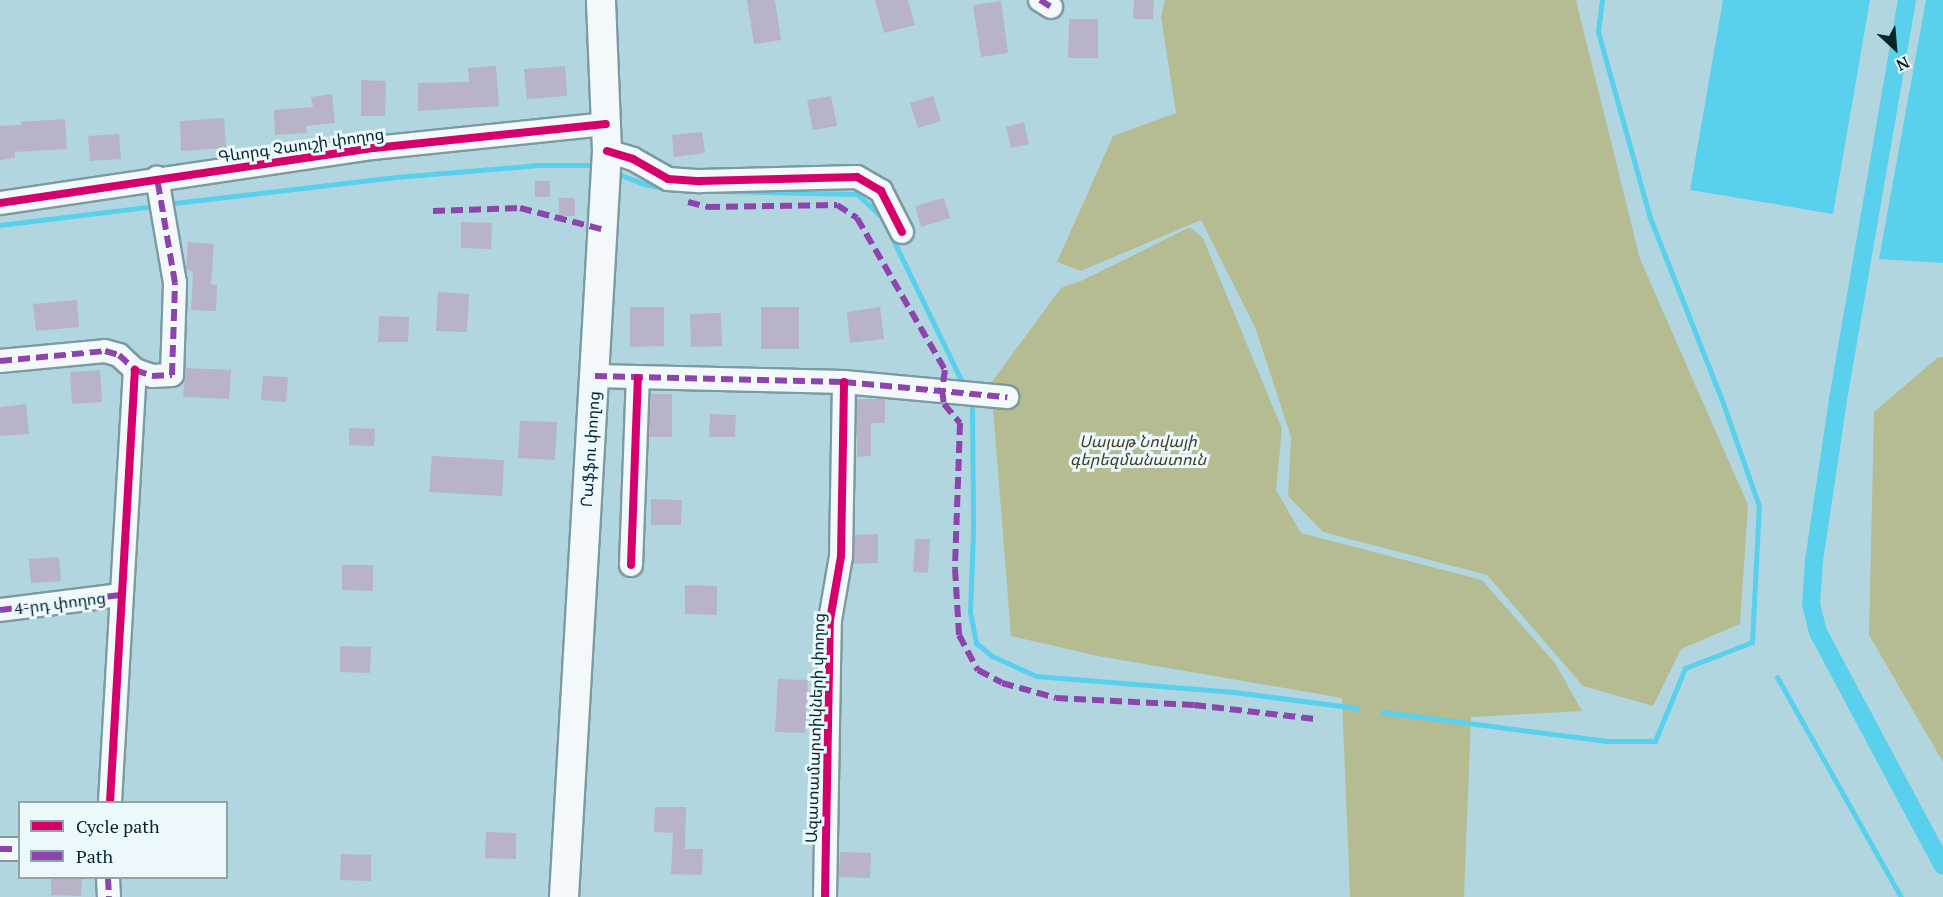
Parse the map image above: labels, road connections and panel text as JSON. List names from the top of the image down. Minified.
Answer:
{"streets":{"main road":["Րաֆֆու փողոց"],"street":["Գևորգ Չաուշի փողոց","4-րդ փողոց","Ազատամարտիկների փողոց"]},"crossings":[["Գևորգ Չաուշի փողոց","Րաֆֆու փողոց"]],"parks":["Սայաթ Նովայի գերեզմանատուն"],"legend":["Cycle path","Path"],"north":"bottom right"}
